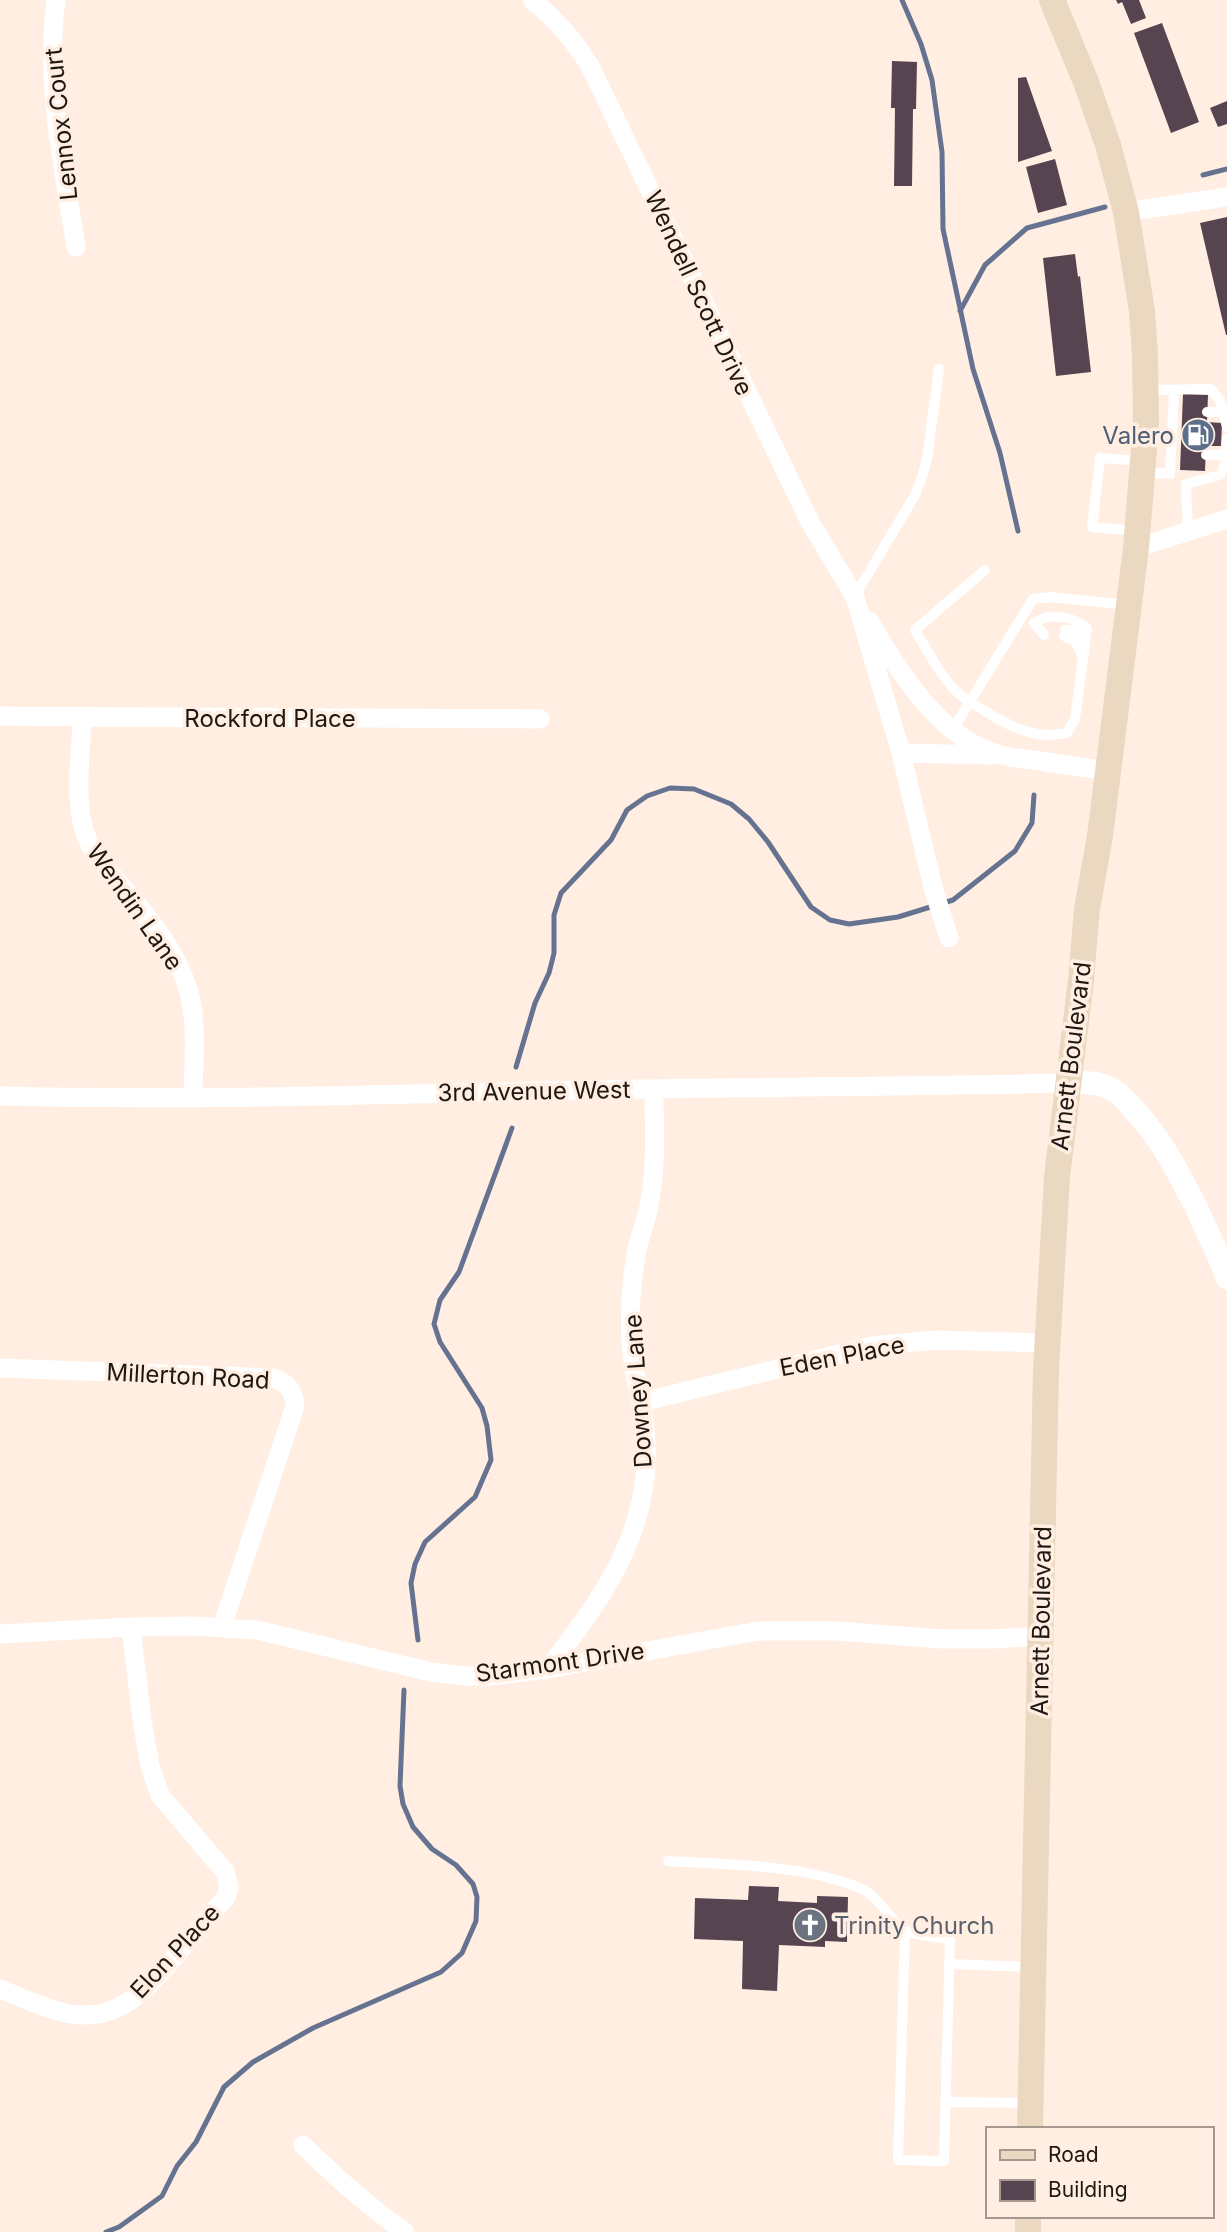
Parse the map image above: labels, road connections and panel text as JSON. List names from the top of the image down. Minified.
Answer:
{"streets":{"main road":["Arnett Boulevard"],"street":["Lennox Court","Wendell Scott Drive","Rockford Place","Wendin Lane","3rd Avenue West","Eden Place","Millerton Road","Downey Lane","Starmont Drive","Elon Place"]},"crossings":[["Wendell Scott Drive","Arnett Boulevard"],["Rockford Place","Wendin Lane"],["Wendin Lane","3rd Avenue West"],["Arnett Boulevard","3rd Avenue West"],["Arnett Boulevard","Eden Place"],["Arnett Boulevard","Starmont Drive"],["3rd Avenue West","Downey Lane"],["Eden Place","Downey Lane"],["Millerton Road","Starmont Drive"],["Downey Lane","Starmont Drive"],["Starmont Drive","Elon Place"]],"places":{"fuel station":["Valero"],"church":["Trinity Church"]},"legend":["Road","Building"]}
